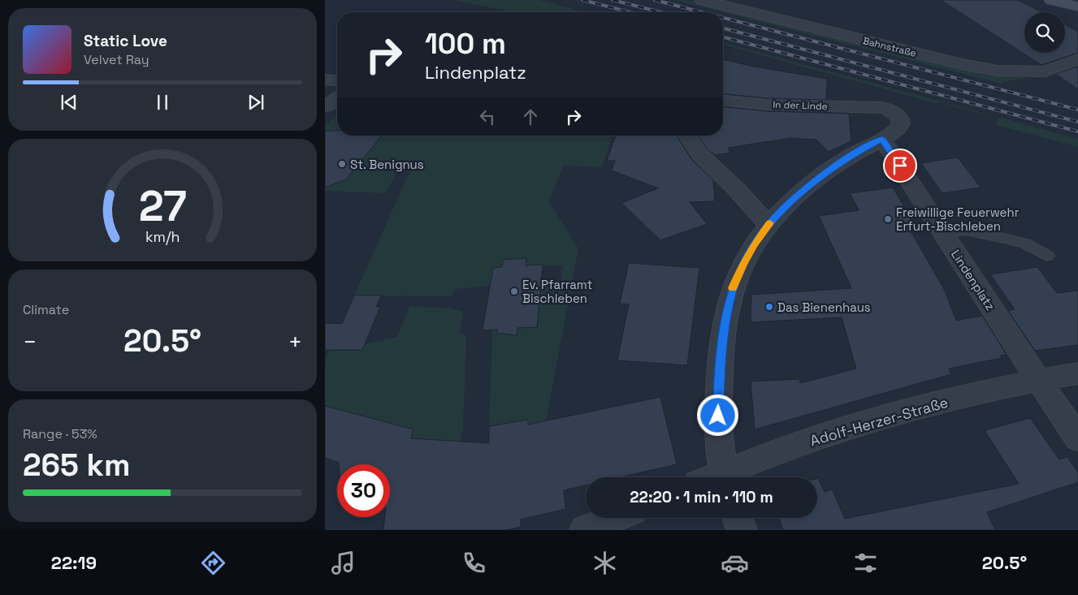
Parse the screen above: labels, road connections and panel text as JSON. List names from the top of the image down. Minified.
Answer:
{"streets":{"street":["Bahnstraße","In der Linde","Lindenplatz","Adolf-Herzer-Straße"]},"crossings":[["In der Linde","Lindenplatz"],["Lindenplatz","Adolf-Herzer-Straße"]],"places":["St. Benignus","Freiwillige Feuerwehr Erfurt-Bischleben","Ev. Pfarramt Bischleben","Das Bienenhaus"],"page":{"turn":["100 m","Lindenplatz"],"song":["Static Love","Velvet Ray"],"tile":["Climate",["Range · 53%","265 km"]],"heat":["−","20.5°","+"],"limit":"30","trip":"22:20 · 1 min · 110 m","tabs":["22:19","20.5°"],"gauge":["27","km/h"]}}
